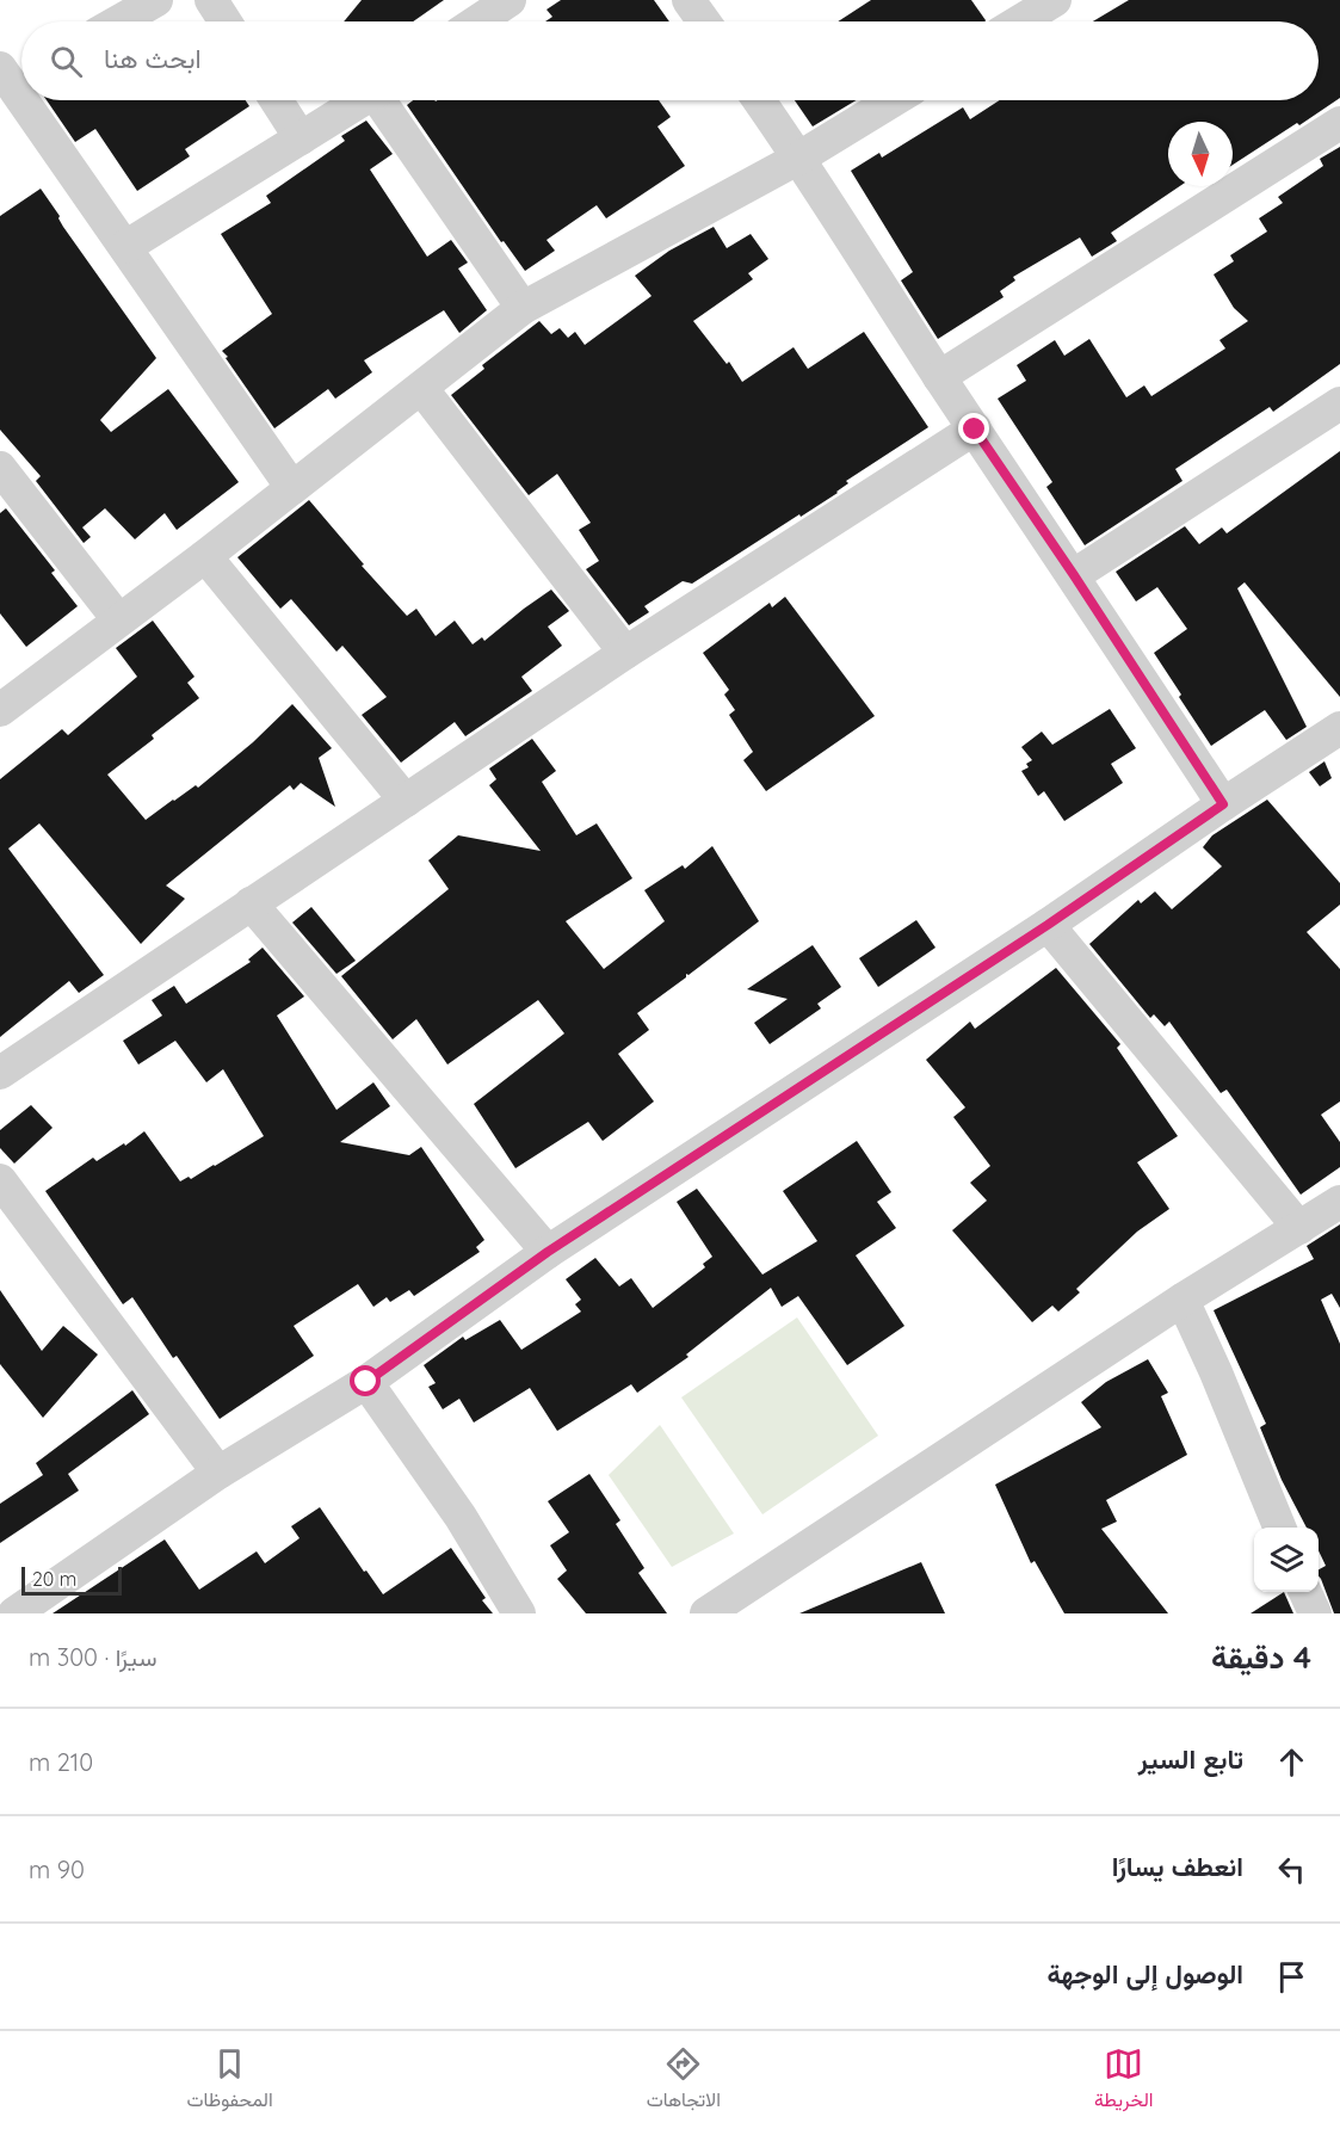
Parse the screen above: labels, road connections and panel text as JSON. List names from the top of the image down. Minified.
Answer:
{"scale_bar":"20 m","north":"bottom","page":{"search":"ابحث هنا","scale":"20 m","heading":["4 دقيقة","سيرًا · 300 m"],"list":[["تابع السير","210 m"],["انعطف يسارًا","90 m"],"الوصول إلى الوجهة"],"nav":["الخريطة","الاتجاهات","المحفوظات"]}}
